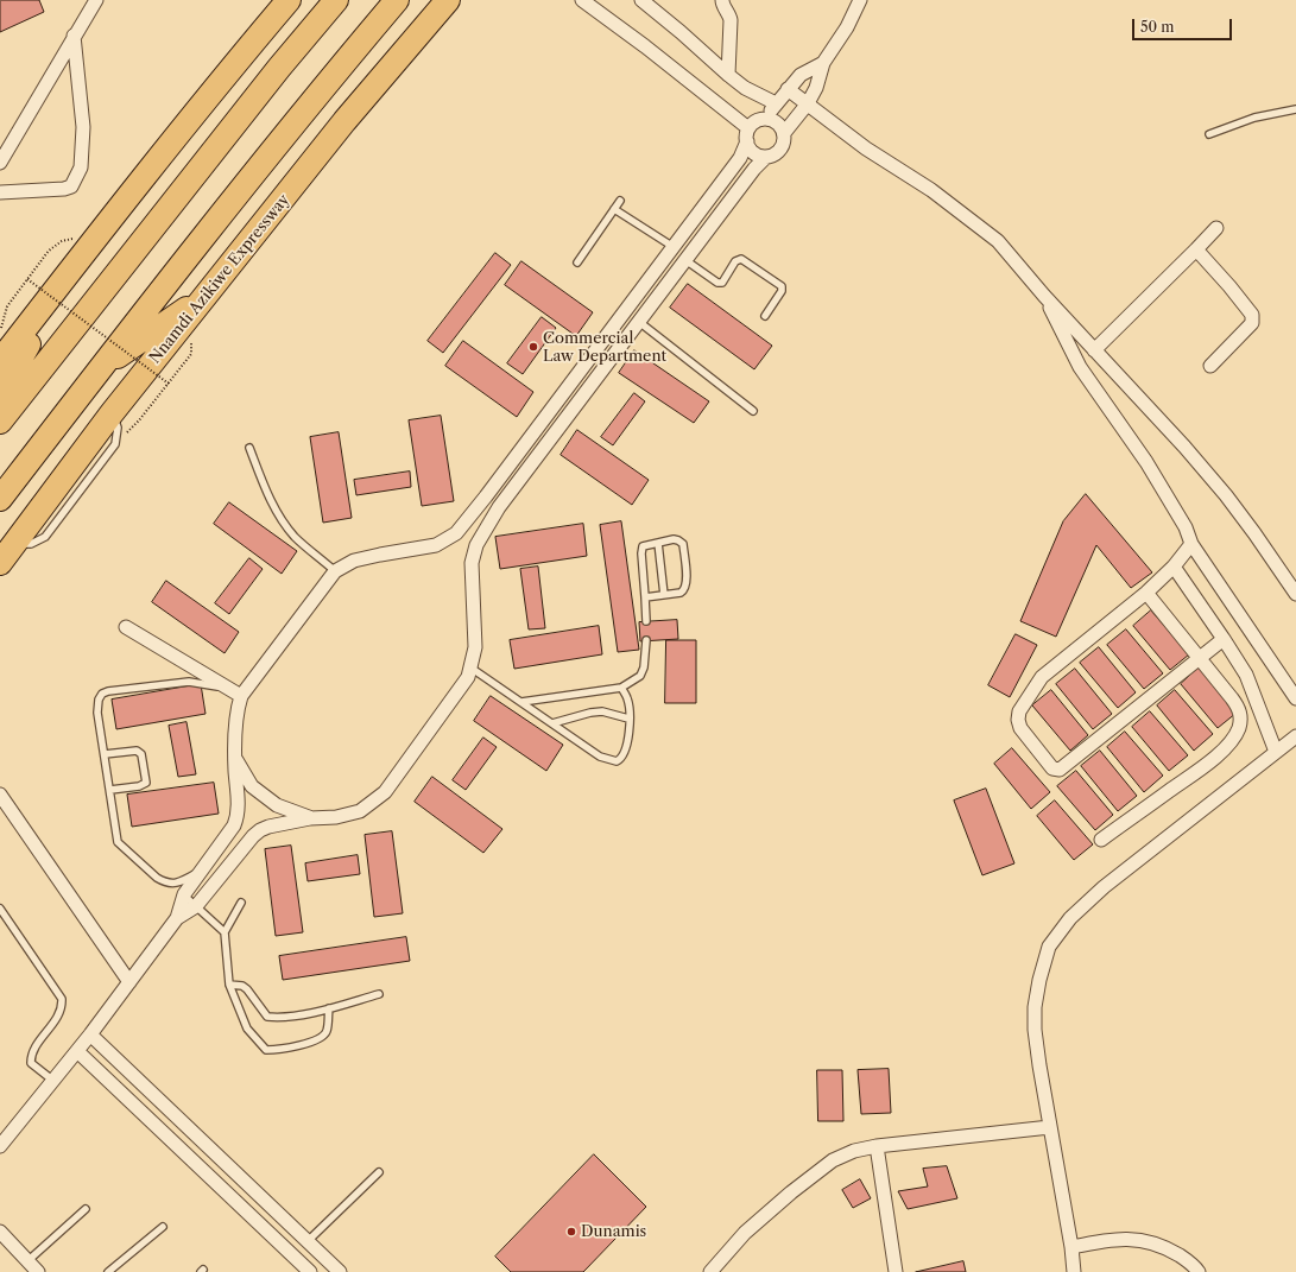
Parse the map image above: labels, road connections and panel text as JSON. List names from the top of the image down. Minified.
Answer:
{"streets":{"highway":["Nnamdi Azikiwe Expressway"]},"places":["Commercial Law Department","Dunamis"],"scale_bar":"50 m"}
